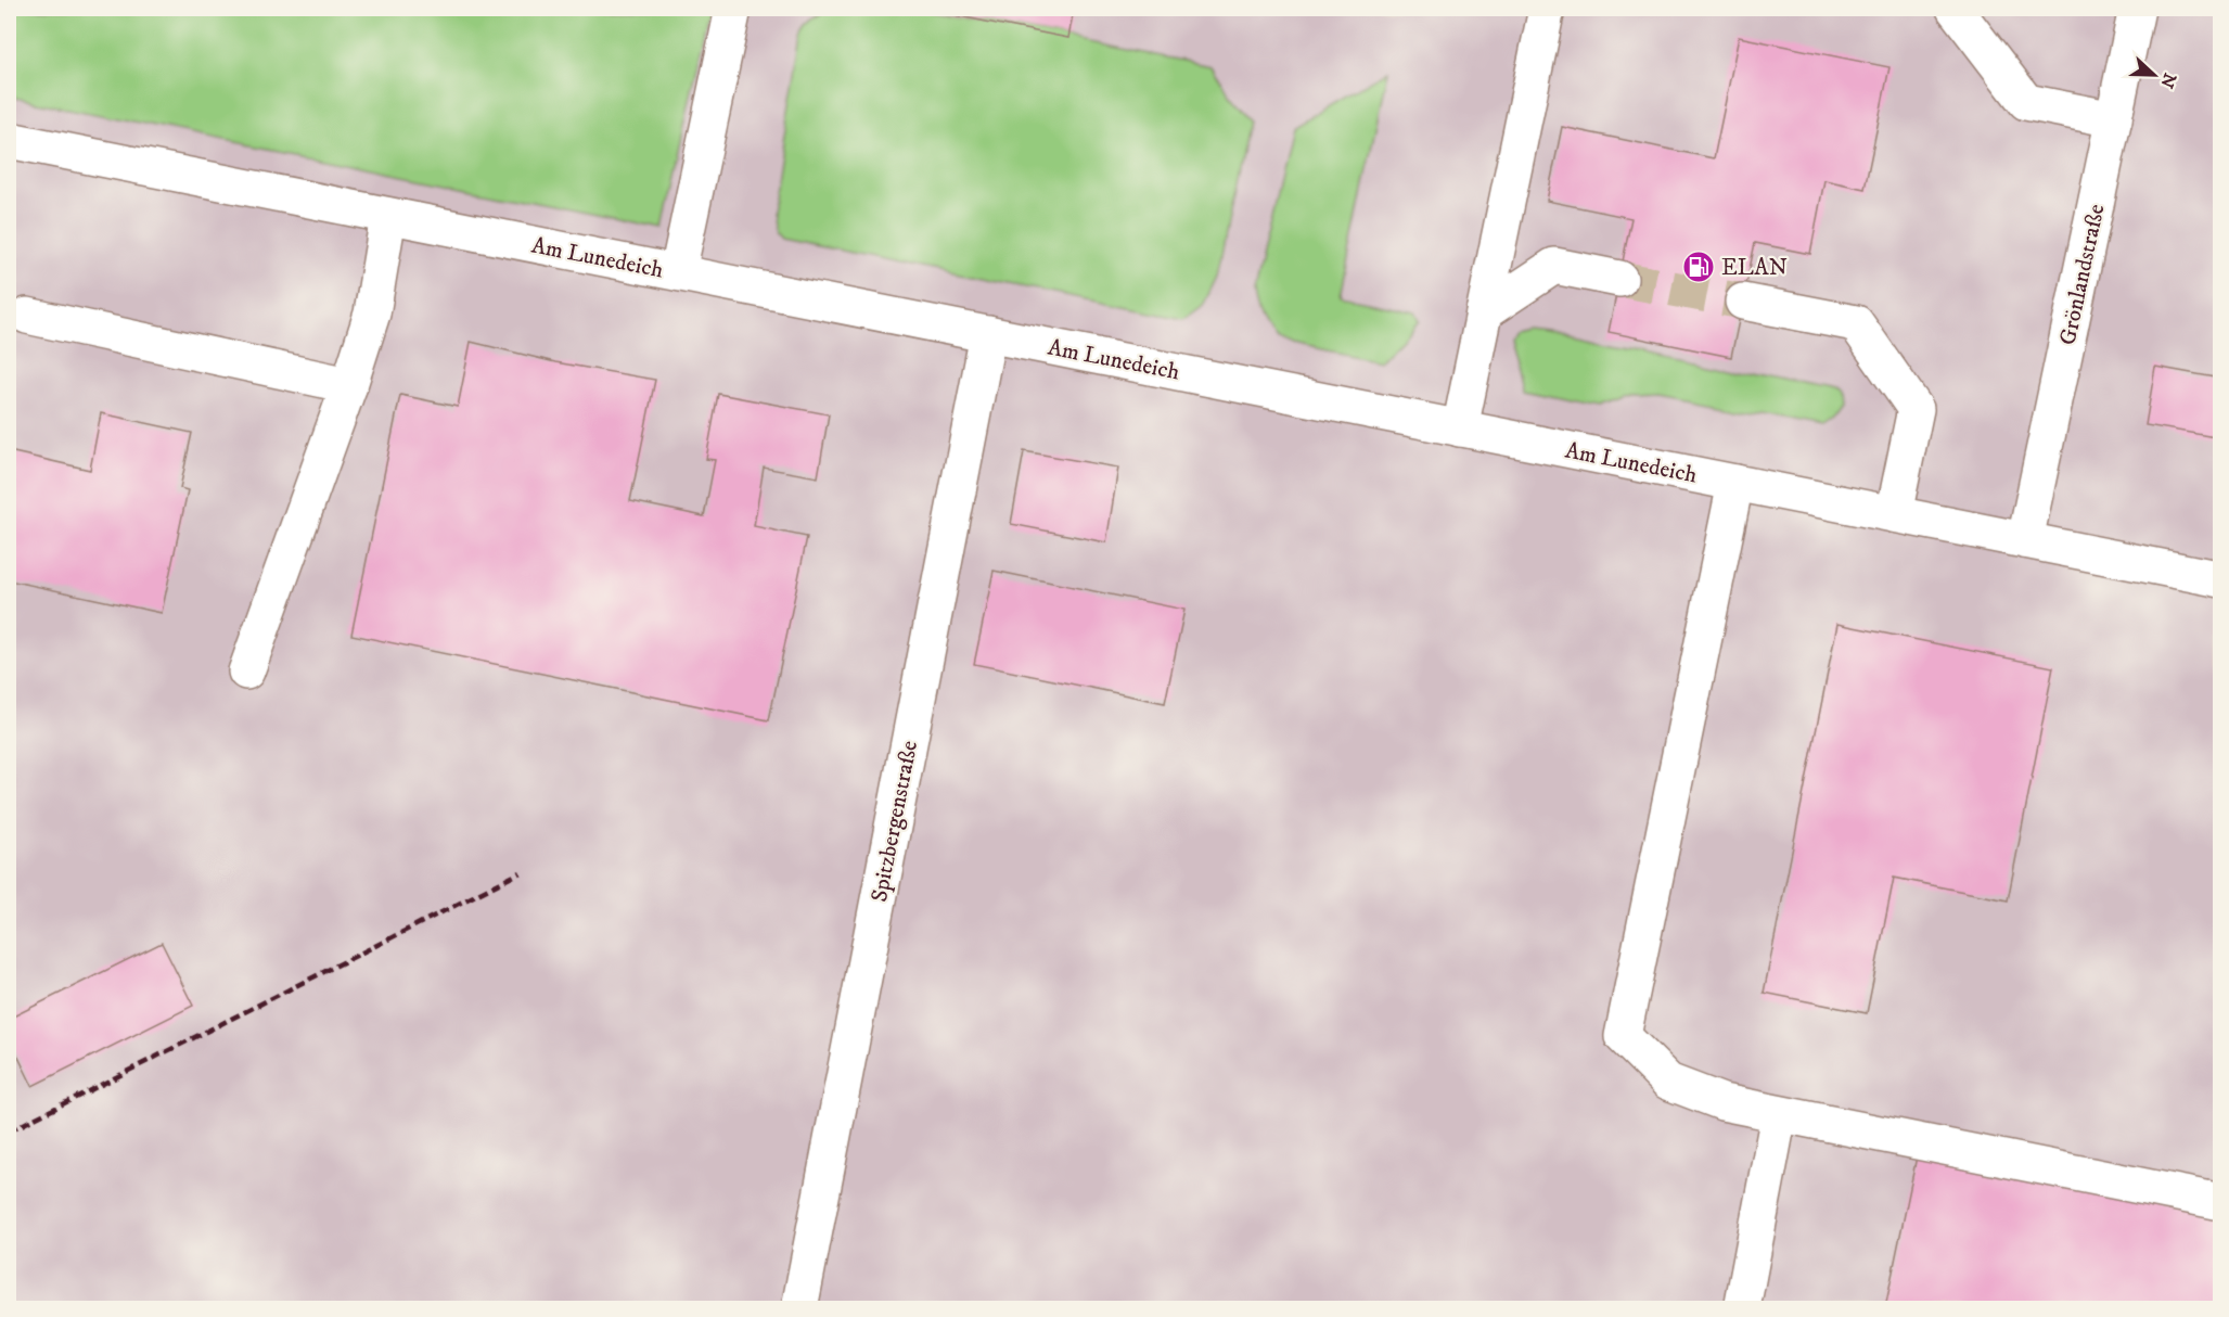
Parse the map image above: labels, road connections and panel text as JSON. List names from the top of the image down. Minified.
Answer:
{"streets":{"street":["Am Lunedeich","Grönlandstraße","Spitzbergenstraße"]},"crossings":[["Am Lunedeich","Grönlandstraße"],["Am Lunedeich","Spitzbergenstraße"]],"places":{"fuel station":["ELAN"]},"north":"right"}
